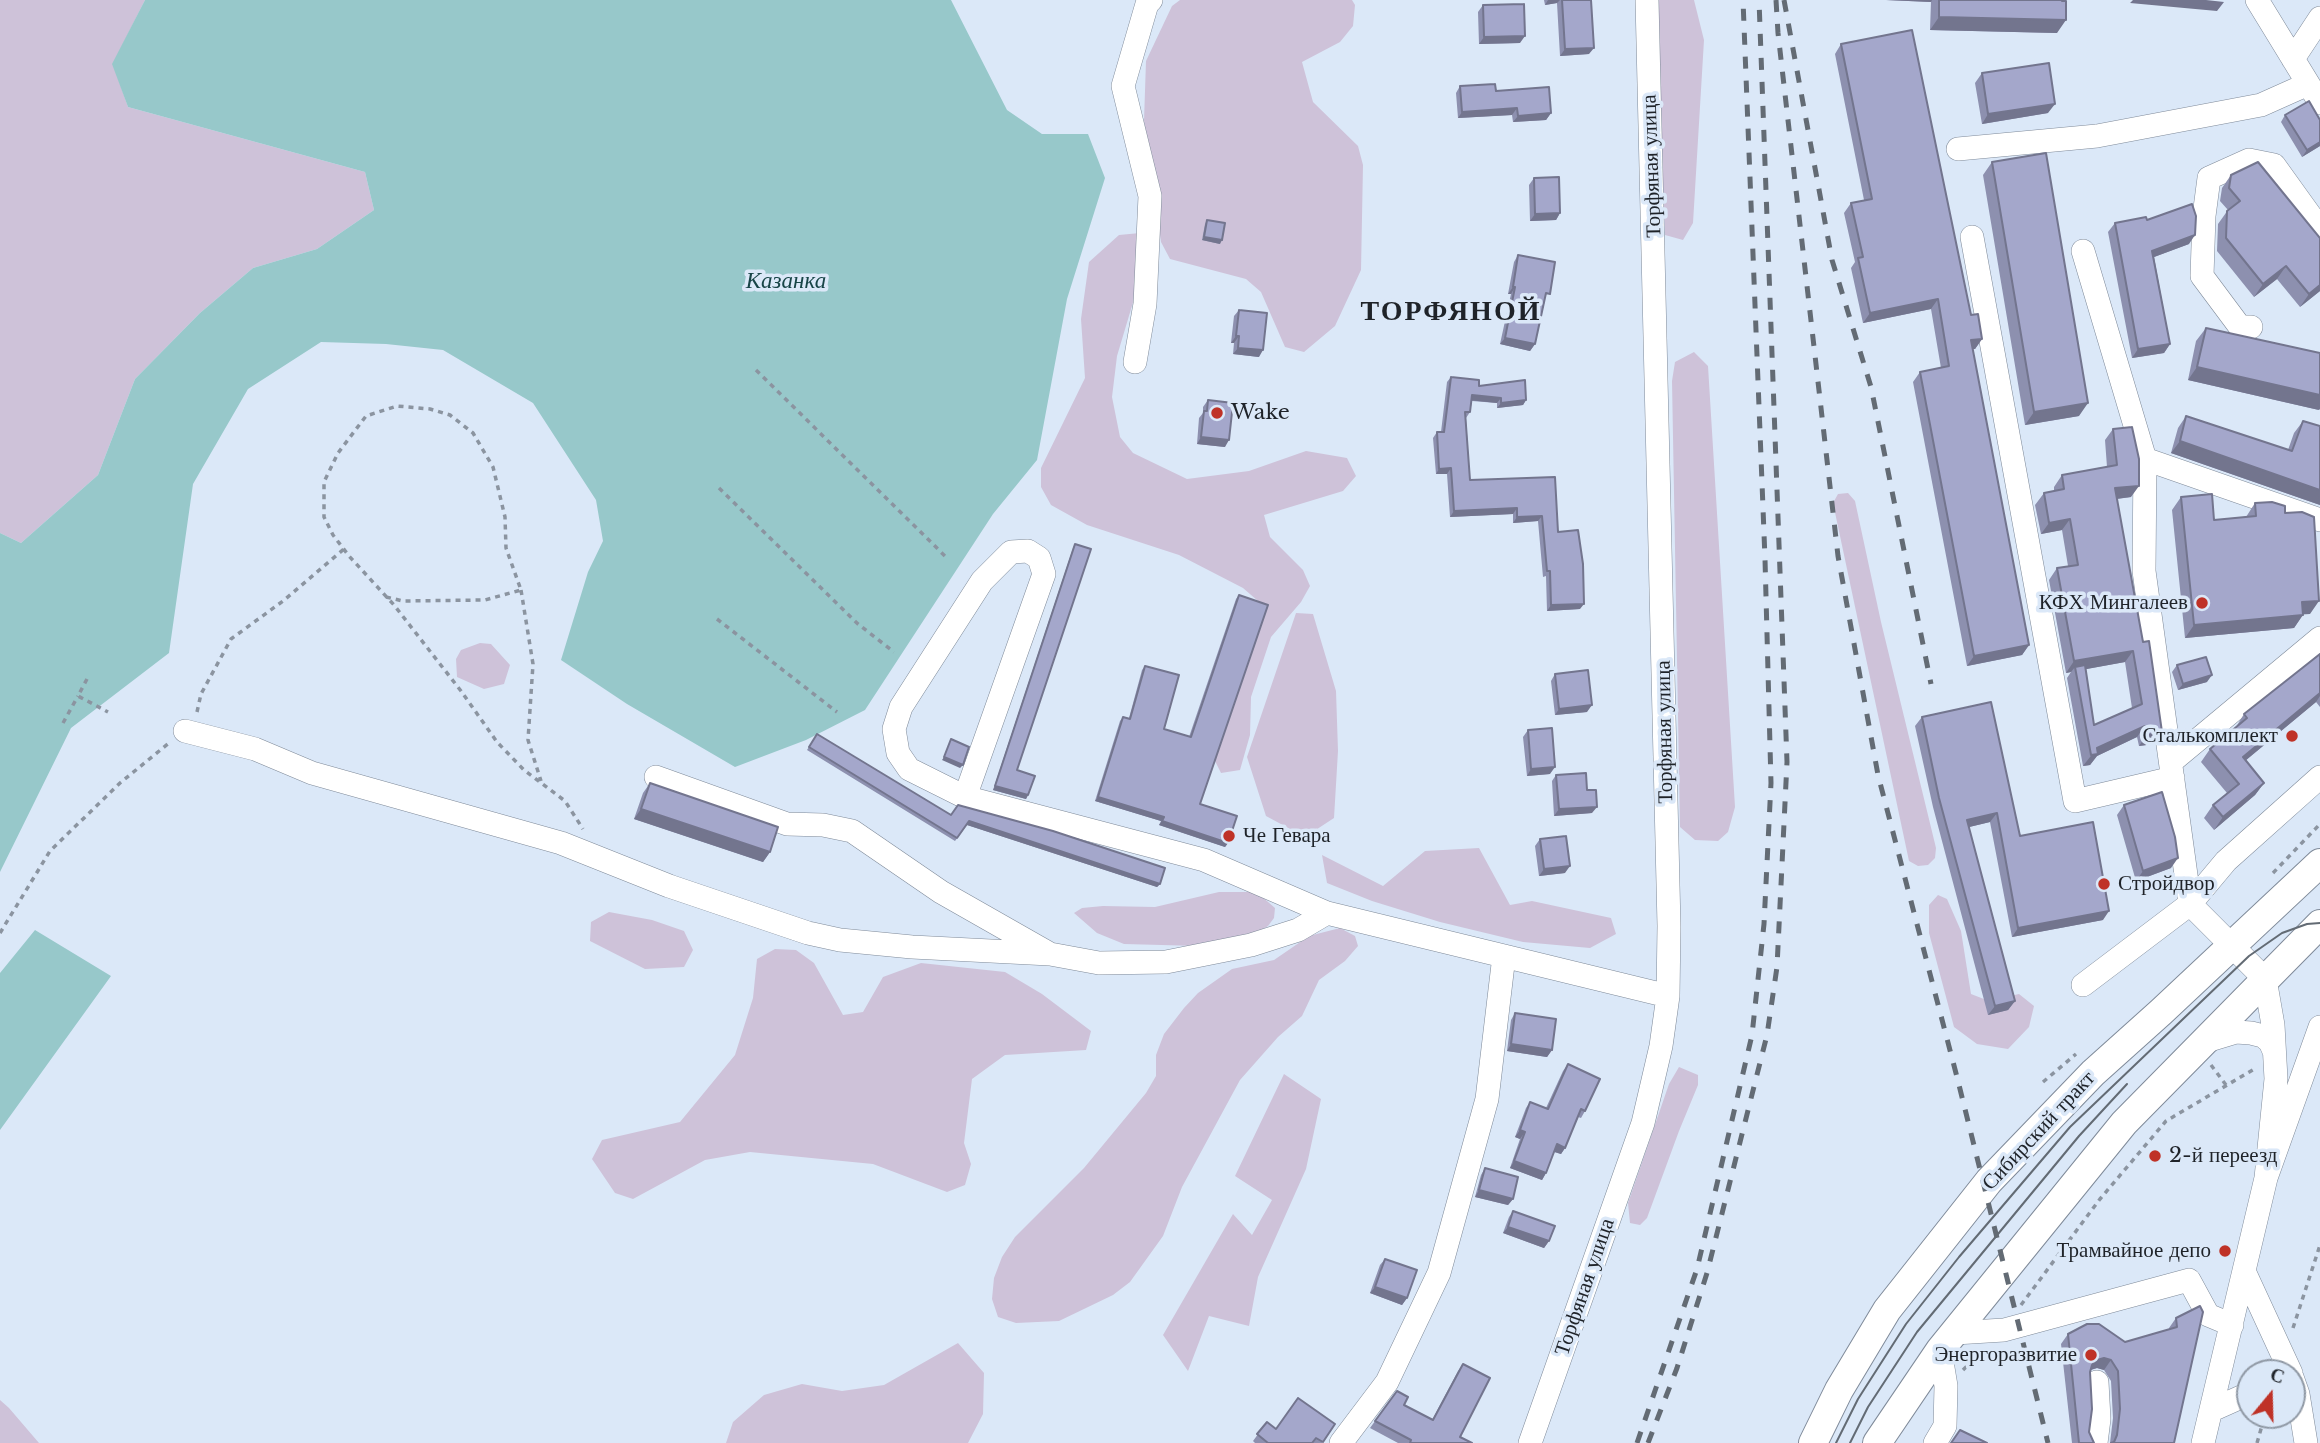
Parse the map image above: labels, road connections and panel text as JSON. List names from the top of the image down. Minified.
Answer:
{"streets":{"main road":["Сибирский тракт"],"street":["Торфяная улица"]},"districts":["ТОРФЯНОЙ"],"water":["Казанка"],"places":["Wake","КФХ Мингалеев","Сталькомплект","Че Гевара","Стройдвор","2-й переезд","Трамвайное депо","Энергоразвитие"],"north":"top"}
